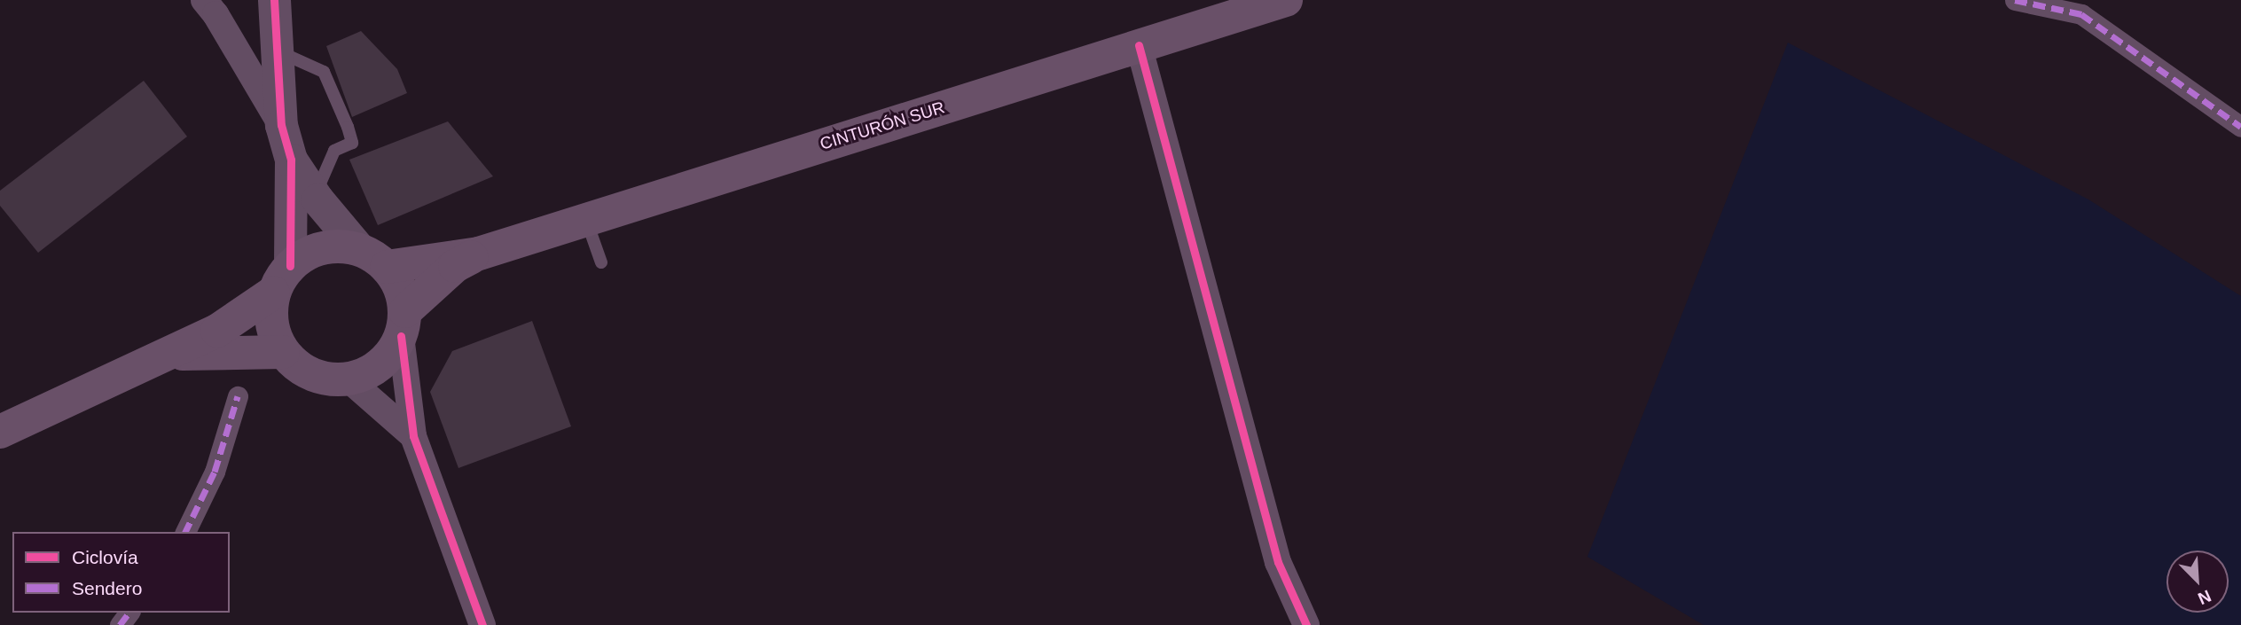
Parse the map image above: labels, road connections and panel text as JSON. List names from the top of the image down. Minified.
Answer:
{"streets":{"main road":["CINTURÓN SUR"]},"legend":["Ciclovía","Sendero"],"north":"bottom right"}
